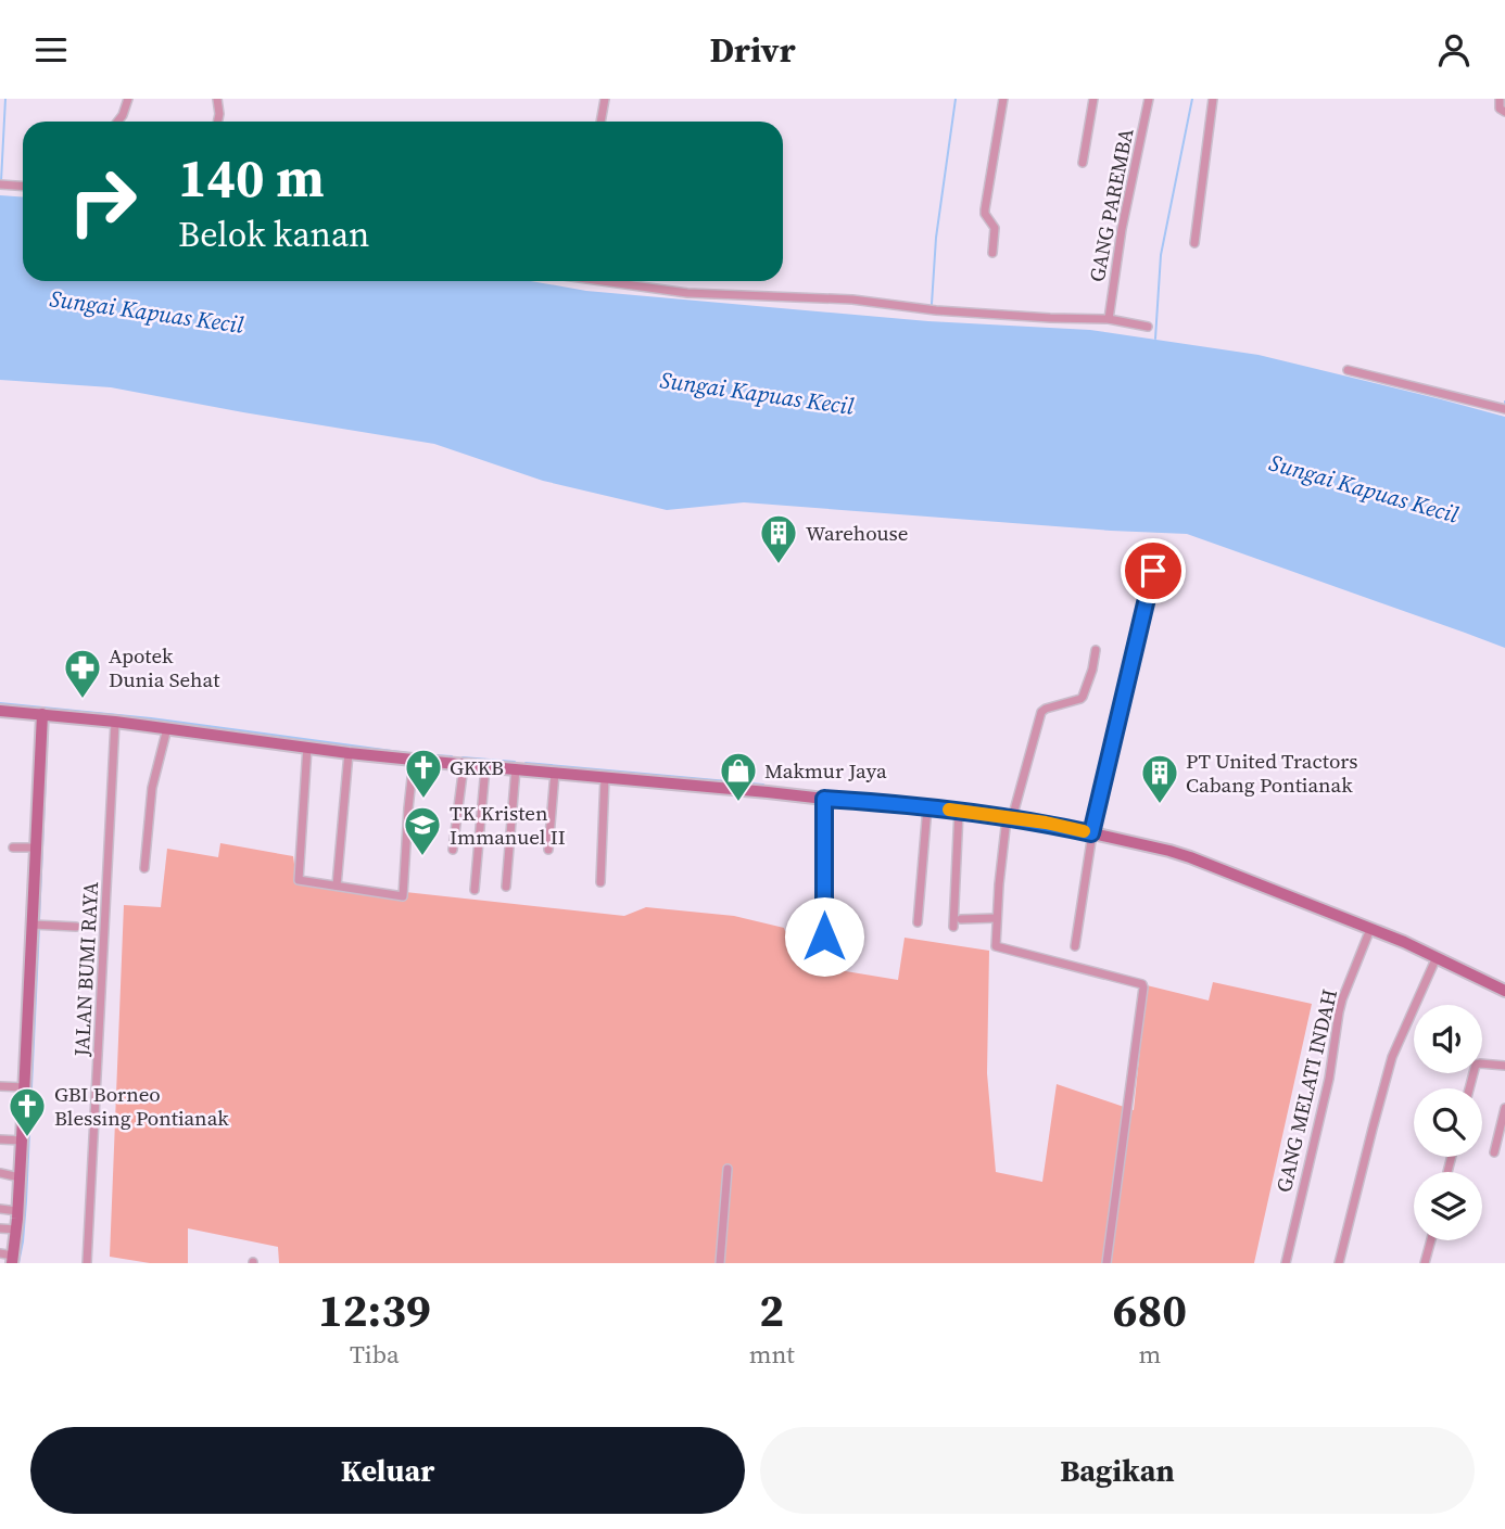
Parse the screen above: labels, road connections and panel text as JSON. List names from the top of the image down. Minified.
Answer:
{"streets":{"street":["GANG PAREMBA","JALAN BUMI RAYA","GANG MELATI INDAH"]},"water":["Sungai Kapuas Kecil"],"places":{"building":["Warehouse","PT United Tractors Cabang Pontianak"],"pharmacy":["Apotek Dunia Sehat"],"church":["GKKB","GBI Borneo Blessing Pontianak"],"shop":["Makmur Jaya"],"school or university":["TK Kristen Immanuel II"]},"page":{"header":"Drivr","turn":["140 m","Belok kanan"],"eta":["12:39","Tiba","2","mnt","680","m"],"buttons":["Keluar","Bagikan"]}}
